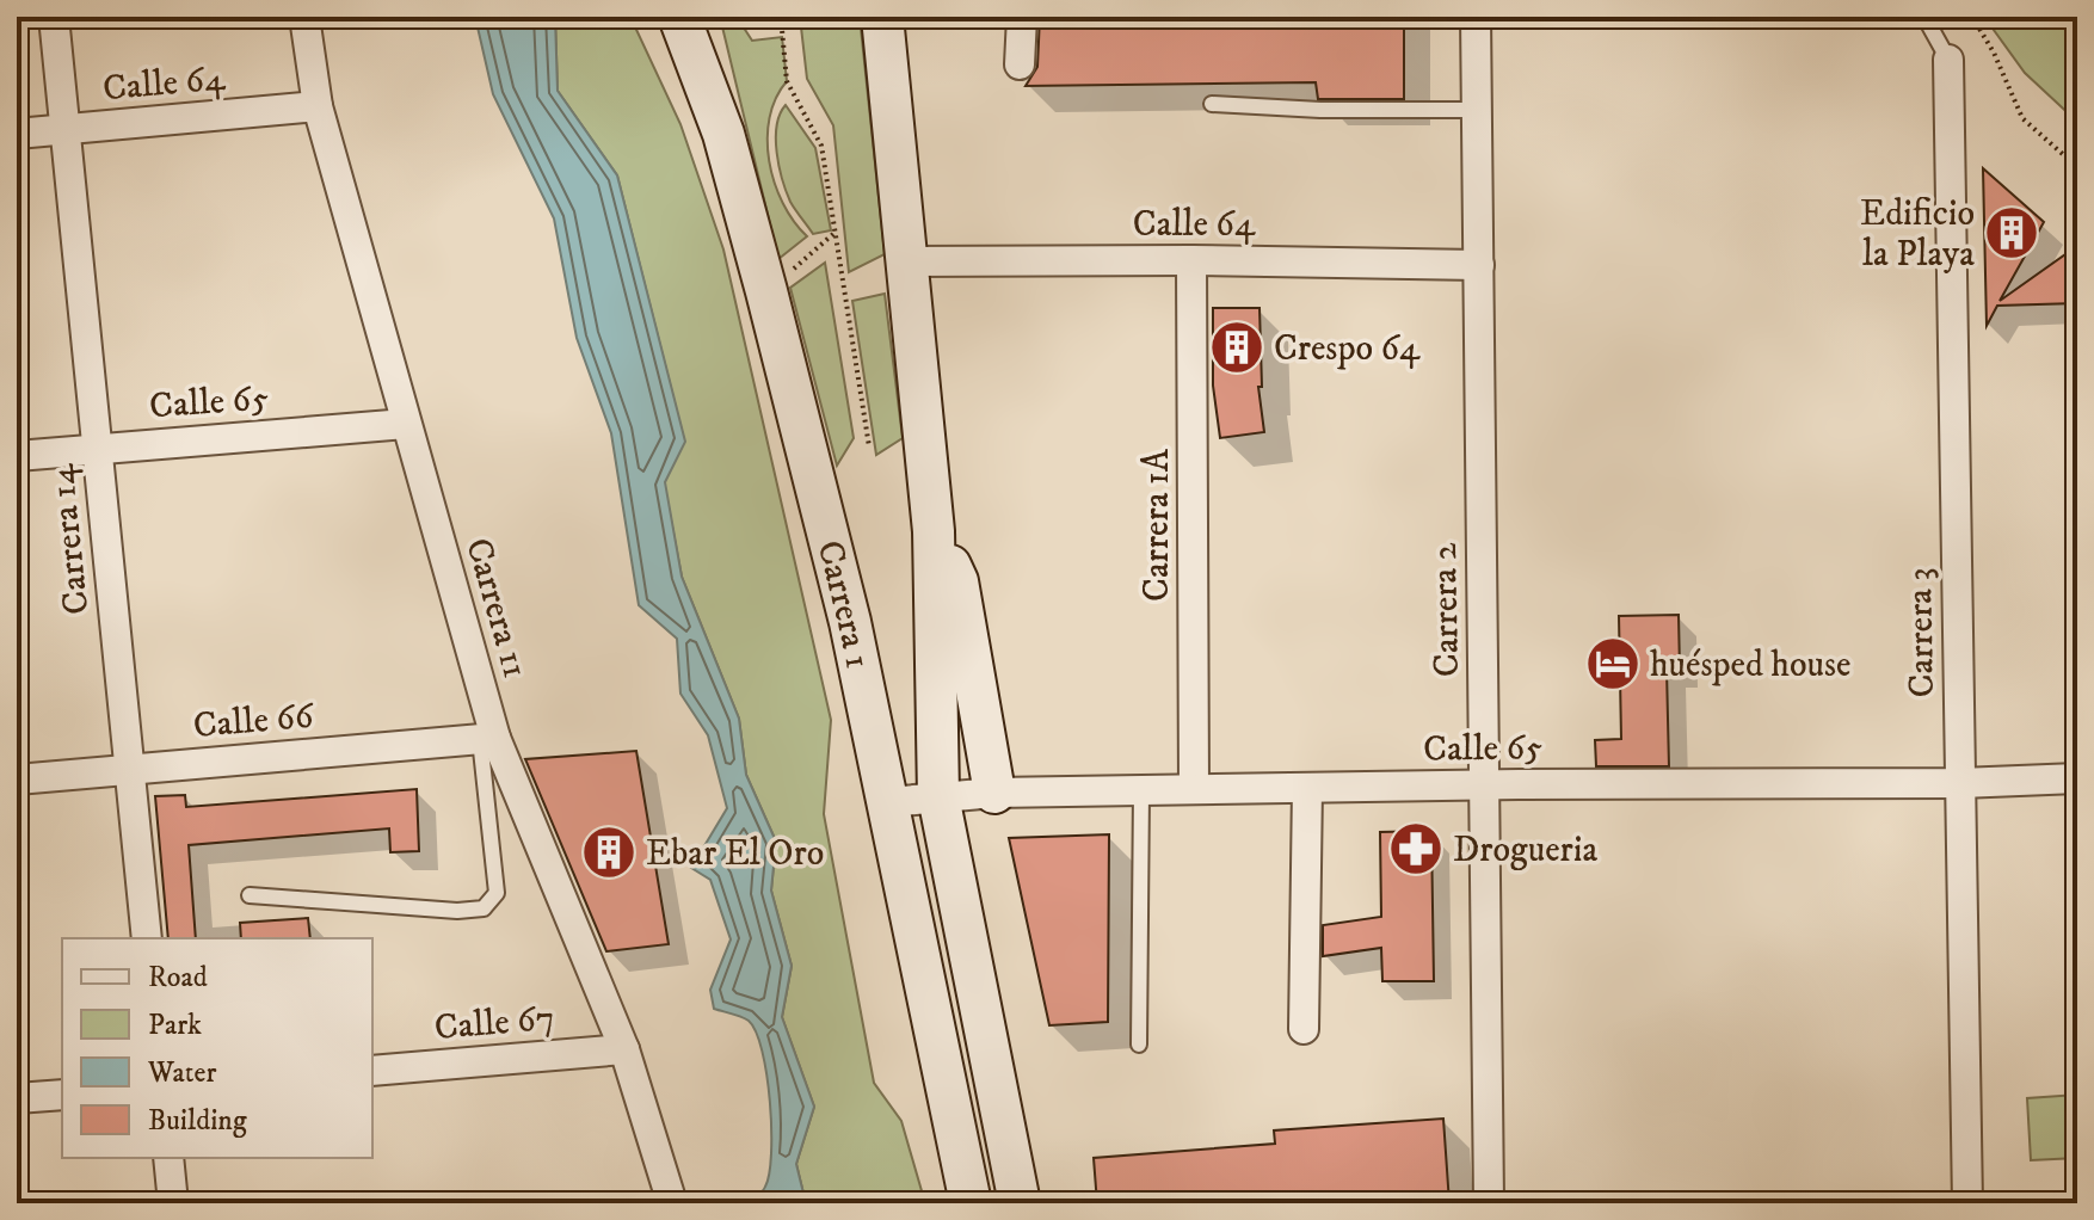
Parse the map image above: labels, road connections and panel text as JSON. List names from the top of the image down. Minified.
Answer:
{"streets":{"main road":["Carrera 1"],"street":["Calle 64","Calle 65","Carrera 1A","Carrera 14","Carrera 11","Carrera 2","Carrera 3","Calle 66","Calle 67"]},"crossings":[["Calle 64","Carrera 1A"],["Calle 64","Carrera 14"],["Calle 64","Carrera 11"],["Calle 64","Carrera 2"],["Calle 65","Carrera 1A"],["Calle 65","Carrera 14"],["Calle 65","Carrera 1"],["Calle 65","Carrera 11"],["Calle 65","Carrera 2"],["Calle 65","Carrera 3"],["Carrera 14","Calle 66"],["Carrera 11","Calle 66"],["Carrera 11","Calle 67"]],"places":{"building":["Edificio la Playa","Crespo 64","Ebar El Oro"],"hotel":["huésped house"],"pharmacy":["Drogueria"]},"legend":["Road","Park","Water","Building"]}
